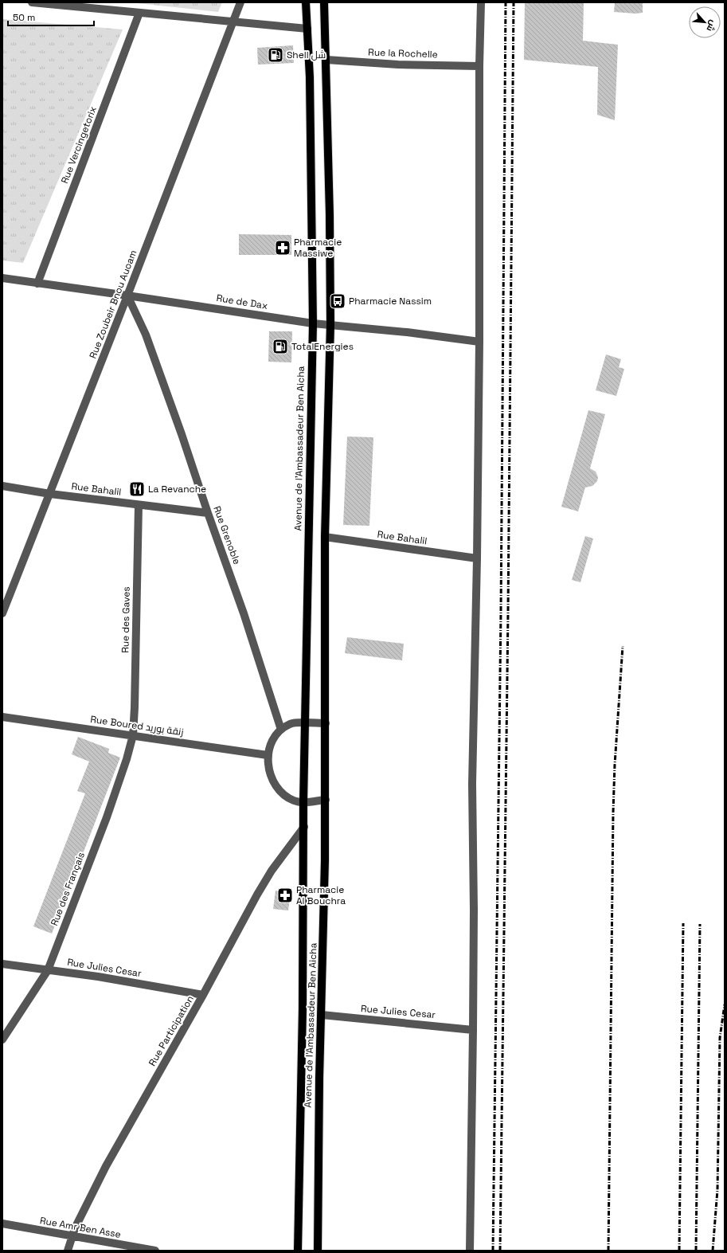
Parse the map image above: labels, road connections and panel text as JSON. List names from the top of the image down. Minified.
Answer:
{"streets":{"main road":["Avenue de l'Ambassadeur Ben Aicha"],"street":["Rue la Rochelle","Rue Vercingetorix","Rue de Dax","Rue Zoubeir Bnou Auoam","Rue Bahalil","Rue Grenoble","Rue des Gaves","Rue Boured زنقة بوريد","Rue des Français","Rue Julies Cesar","Rue Participation","Rue Amr Ben Asse"]},"crossings":[["Rue la Rochelle","Avenue de l'Ambassadeur Ben Aicha"],["Rue Vercingetorix","Rue de Dax"],["Rue de Dax","Rue Zoubeir Bnou Auoam"],["Rue de Dax","Avenue de l'Ambassadeur Ben Aicha"],["Rue de Dax","Rue Grenoble"],["Rue Zoubeir Bnou Auoam","Rue Bahalil"],["Rue Zoubeir Bnou Auoam","Rue Grenoble"],["Avenue de l'Ambassadeur Ben Aicha","Rue Bahalil"],["Avenue de l'Ambassadeur Ben Aicha","Rue Julies Cesar"],["Avenue de l'Ambassadeur Ben Aicha","Rue Participation"],["Rue Bahalil","Rue Grenoble"],["Rue Bahalil","Rue des Gaves"],["Rue des Gaves","Rue Boured زنقة بوريد"],["Rue des Gaves","Rue des Français"],["Rue Boured زنقة بوريد","Rue des Français"],["Rue des Français","Rue Julies Cesar"],["Rue Julies Cesar","Rue Participation"],["Rue Participation","Rue Amr Ben Asse"]],"places":{"fuel station":["Shell شل","TotalEnergies"],"pharmacy":["Pharmacie Massiwe","Pharmacie Al Bouchra"],"bus stop":["Pharmacie Nassim"],"restaurant":["La Revanche"]},"scale_bar":"50 m","north":"bottom right"}
